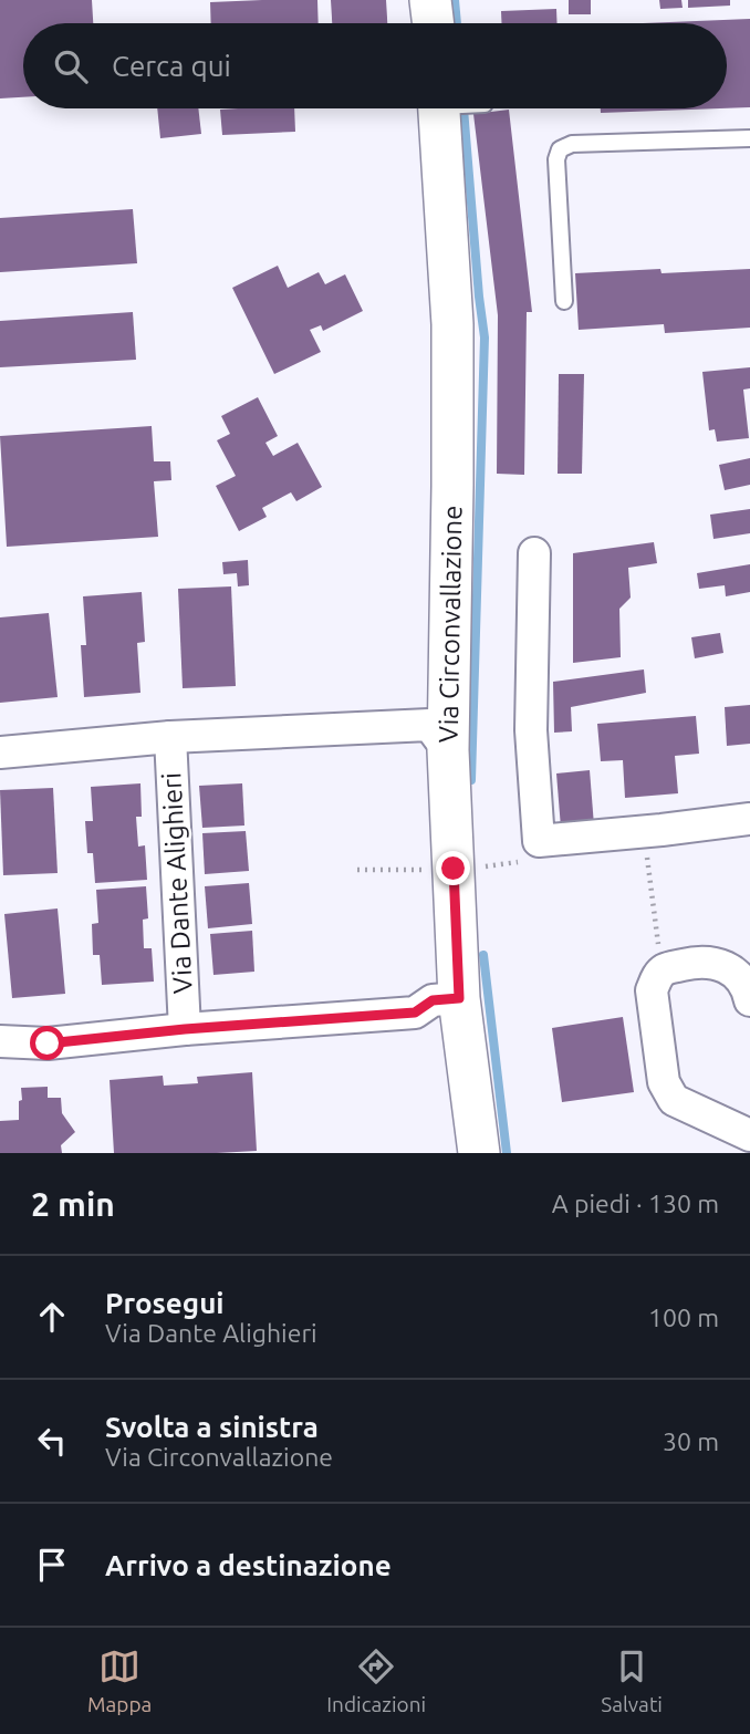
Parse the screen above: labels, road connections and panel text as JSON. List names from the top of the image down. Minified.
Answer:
{"streets":{"street":["Via Circonvallazione","Via Dante Alighieri"]},"crossings":[["Via Circonvallazione","Via Dante Alighieri"]],"page":{"search":"Cerca qui","heading":["2 min","A piedi · 130 m"],"list":[["Prosegui","Via Dante Alighieri","100 m"],["Svolta a sinistra","Via Circonvallazione","30 m"],"Arrivo a destinazione"],"nav":["Mappa","Indicazioni","Salvati"]}}
